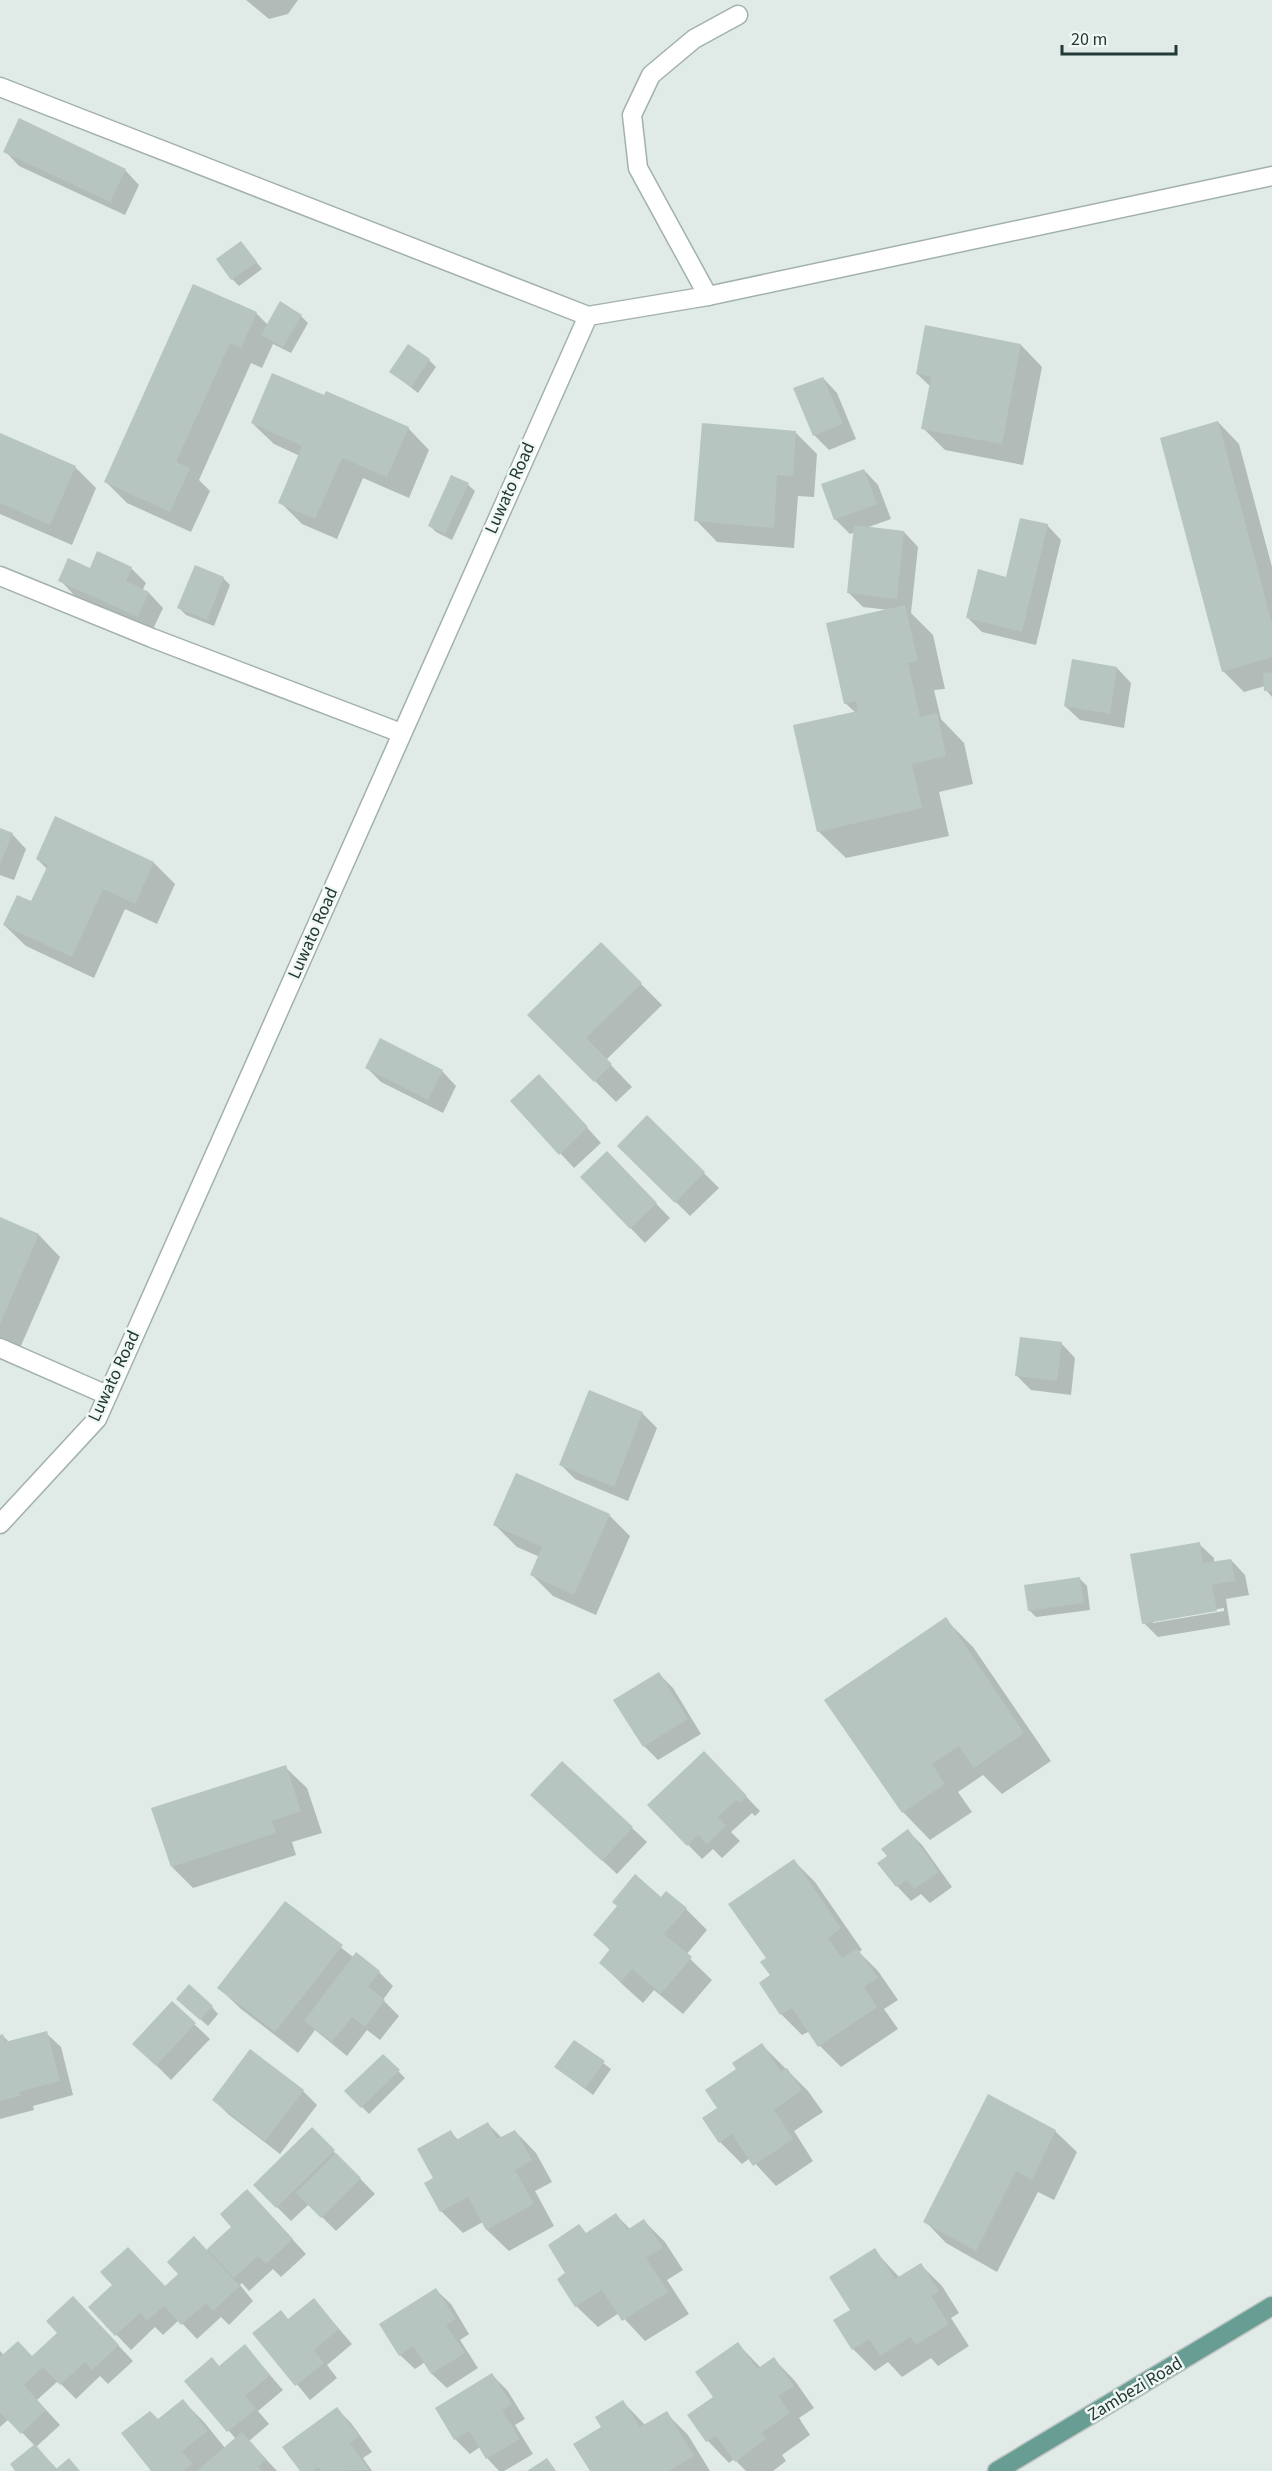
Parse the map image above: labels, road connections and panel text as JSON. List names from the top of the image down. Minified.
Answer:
{"streets":{"main road":["Zambezi Road"],"street":["Luwato Road"]},"scale_bar":"20 m"}
